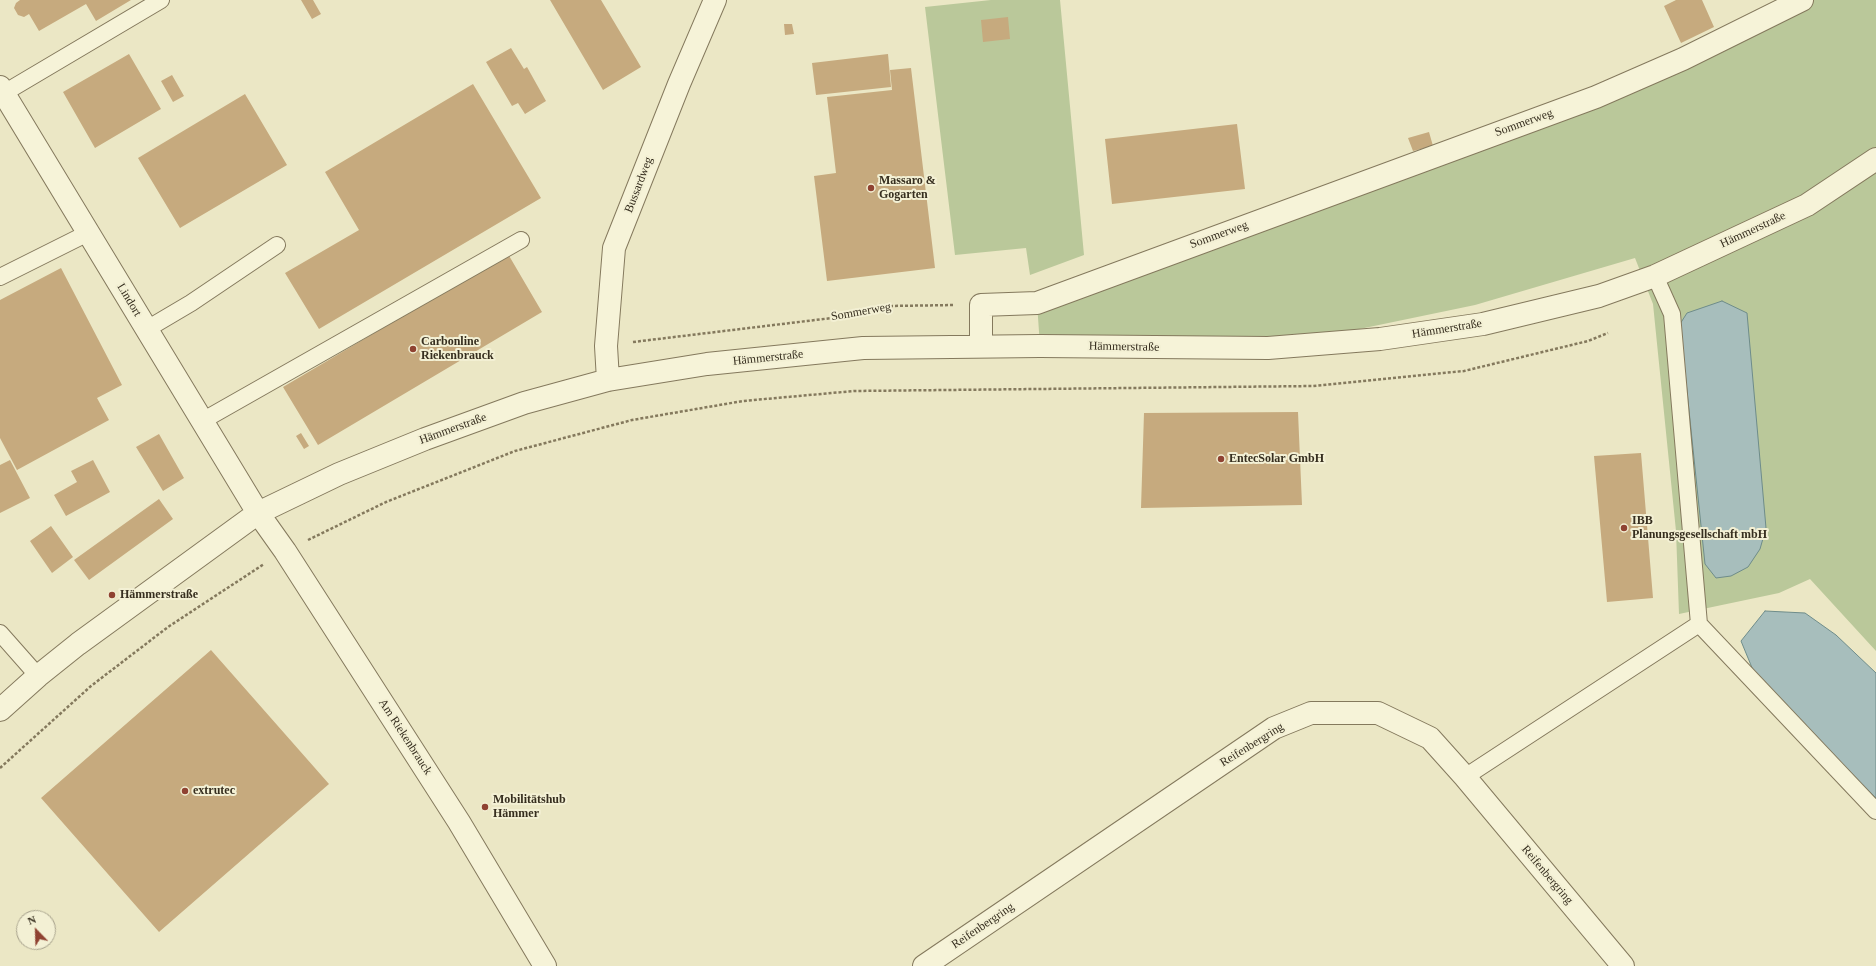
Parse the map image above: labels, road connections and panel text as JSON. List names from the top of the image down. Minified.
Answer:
{"streets":{"street":["Sommerweg","Bussardweg","Hämmerstraße","Lindort","Am Riekenbrauck","Reifenbergring"]},"crossings":[["Sommerweg","Bussardweg"],["Bussardweg","Hämmerstraße"],["Hämmerstraße","Lindort"],["Hämmerstraße","Am Riekenbrauck"],["Lindort","Am Riekenbrauck"]],"places":["Massaro & Gogarten","Carbonline Riekenbrauck","EntecSolar GmbH","IBB Planungsgesellschaft mbH","Hämmerstraße","extrutec","Mobilitätshub Hämmer"],"north":"top left"}
